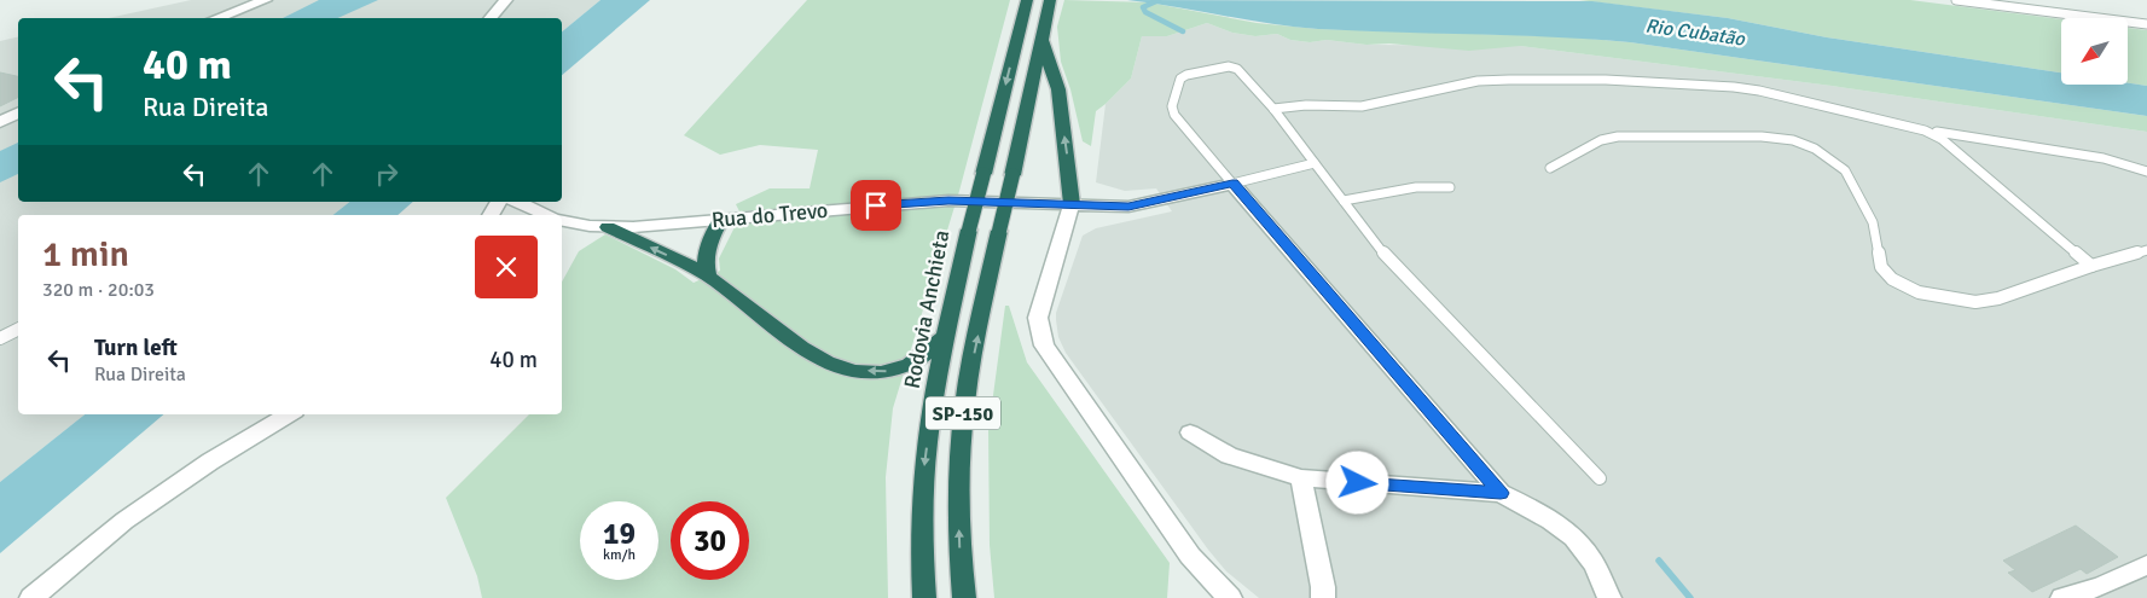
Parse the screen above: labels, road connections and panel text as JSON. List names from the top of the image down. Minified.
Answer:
{"streets":{"highway":["Rodovia Anchieta","SP-150"],"street":["Rua do Trevo"]},"water":["Rio Cubatão"],"north":"bottom left","page":{"turn":["40 m","Rua Direita"],"heading":["1 min","320 m · 20:03"],"list":[{"name":"Turn left","note":"Rua Direita","value":"40 m"}],"speed":"19 km/h","limit":"30"}}
